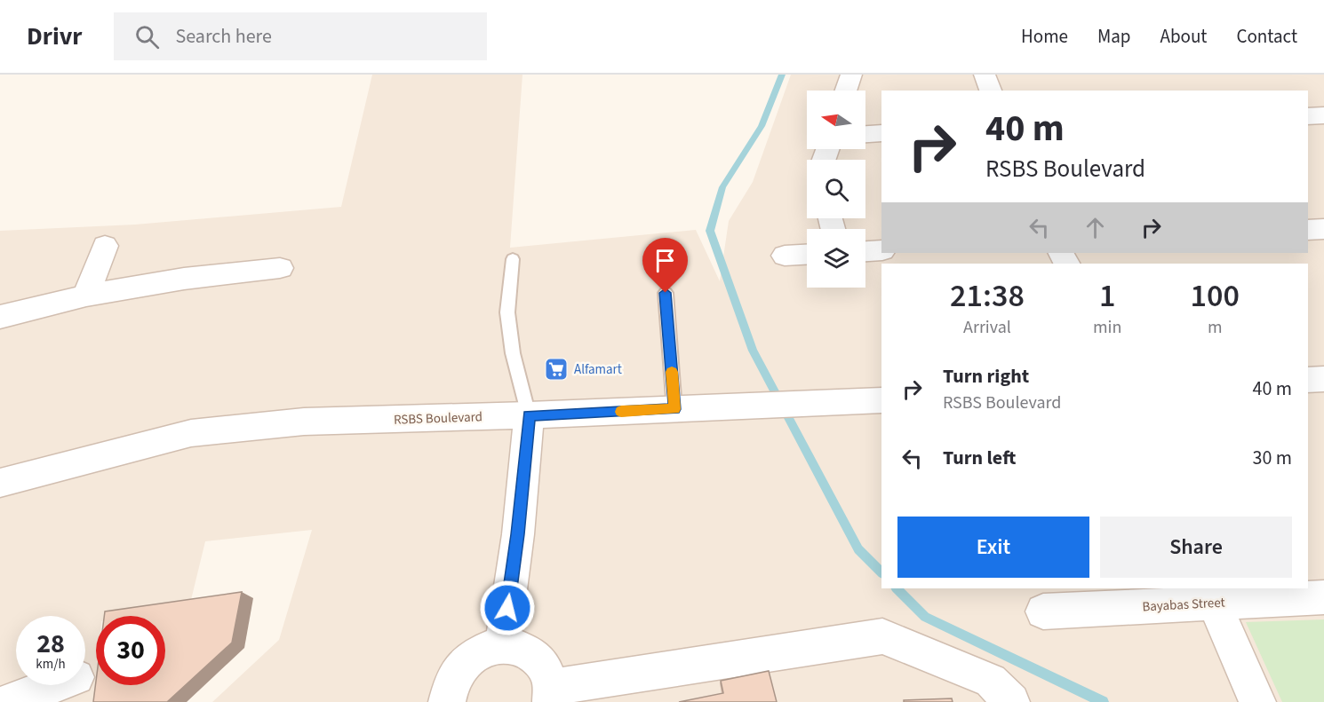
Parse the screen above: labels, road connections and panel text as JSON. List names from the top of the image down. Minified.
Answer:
{"streets":{"street":["RSBS Boulevard","Bayabas Street"]},"places":{"supermarket":["Alfamart"]},"north":"left","page":{"header":"Drivr","search":"Search here","nav":["Home","Map","About","Contact"],"turn":["40 m","RSBS Boulevard"],"eta":["21:38","Arrival","1","min","100","m"],"list":[{"name":"Turn right","note":"RSBS Boulevard","value":"40 m"},{"name":"Turn left","value":"30 m"}],"buttons":["Exit","Share"],"speed":"28 km/h","limit":"30"}}
